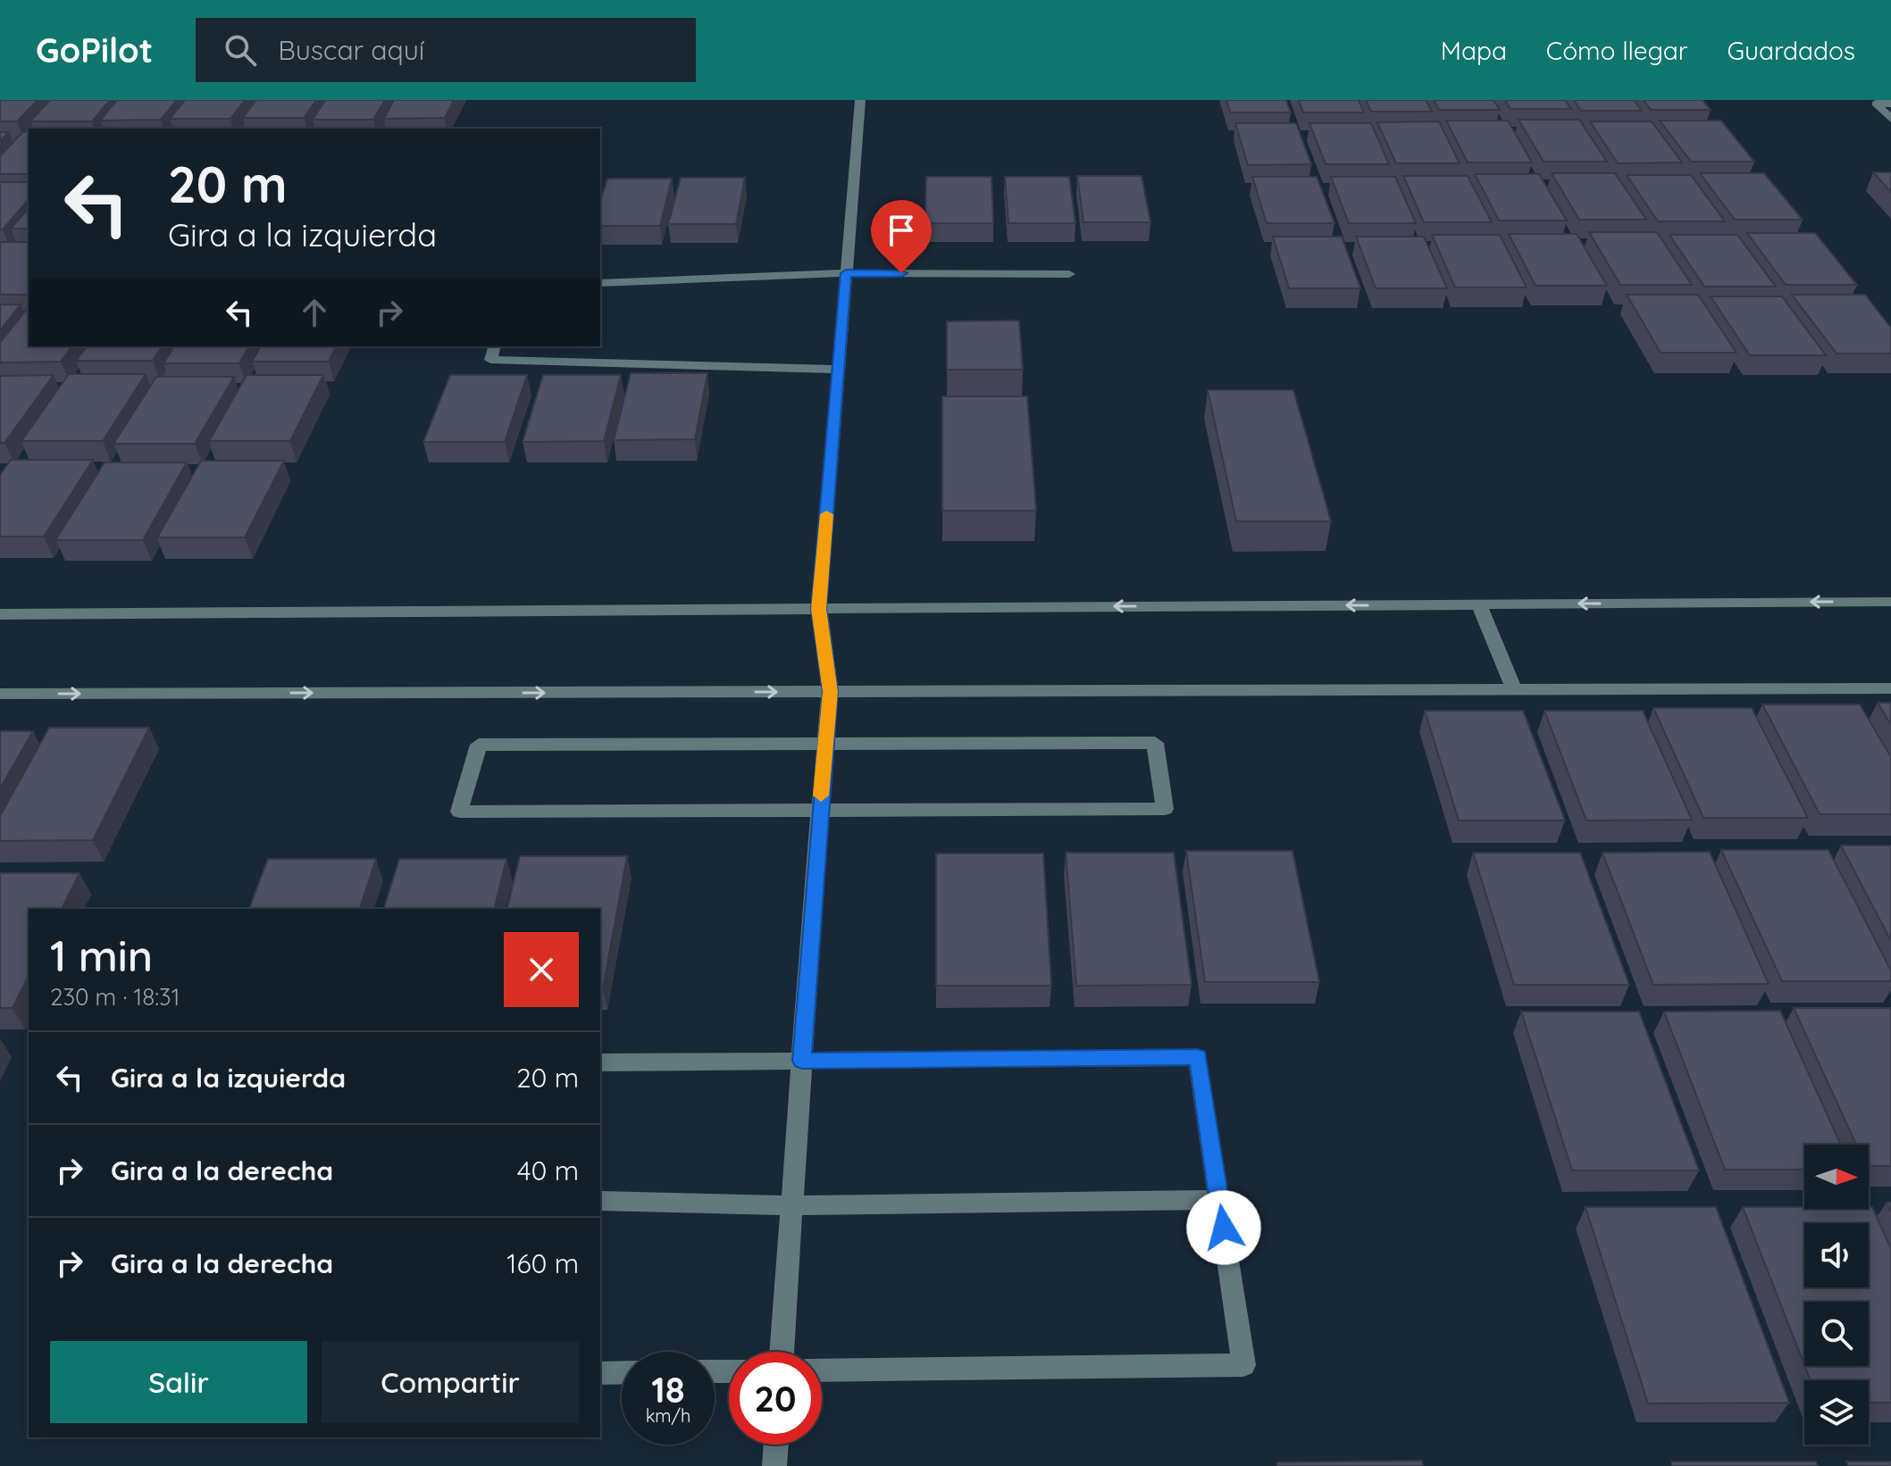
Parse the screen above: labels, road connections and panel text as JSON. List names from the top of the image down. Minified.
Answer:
{"north":"right","page":{"header":"GoPilot","search":"Buscar aquí","nav":["Mapa","Cómo llegar","Guardados"],"turn":["20 m","Gira a la izquierda"],"heading":["1 min","230 m · 18:31"],"list":[{"name":"Gira a la izquierda","value":"20 m"},{"name":"Gira a la derecha","value":"40 m"},{"name":"Gira a la derecha","value":"160 m"}],"buttons":["Salir","Compartir"],"speed":"18 km/h","limit":"20"}}
